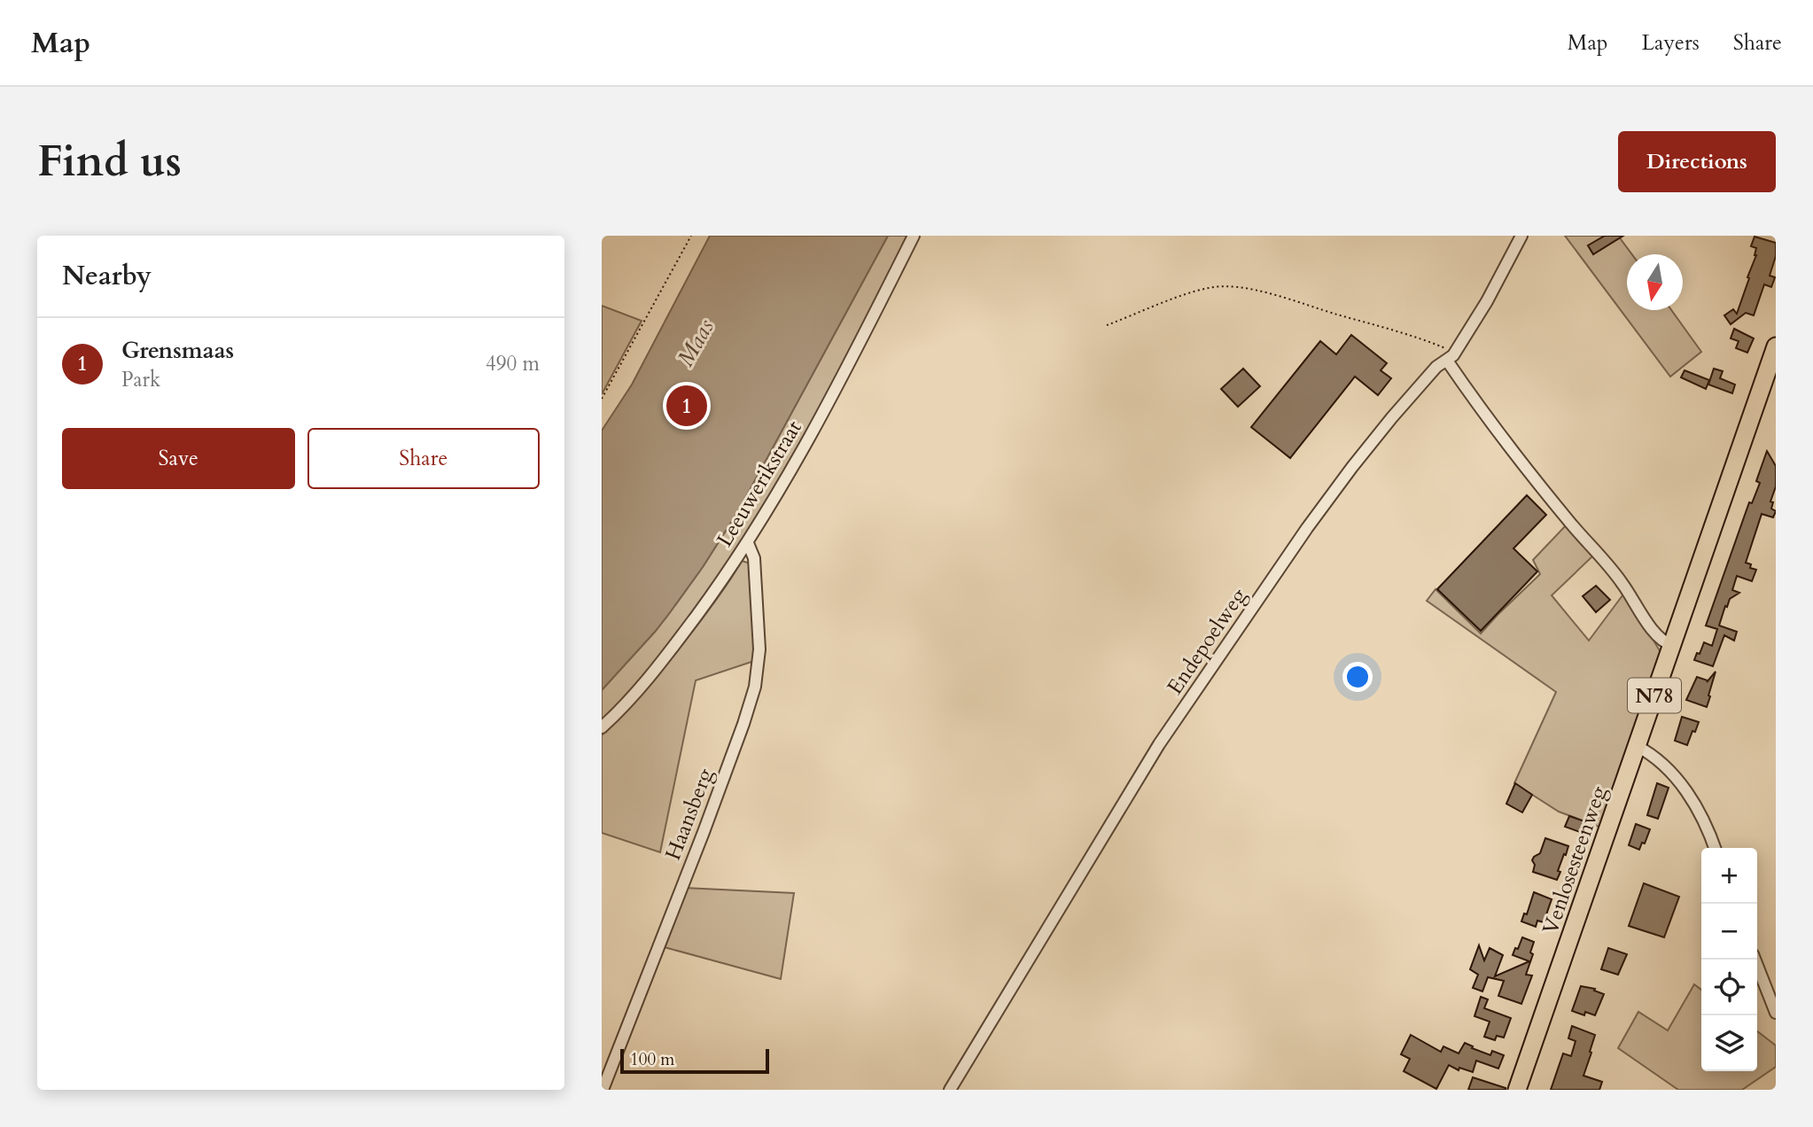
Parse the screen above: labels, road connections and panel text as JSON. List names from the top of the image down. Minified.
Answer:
{"streets":{"main road":["N78","Venlosesteenweg"],"street":["Leeuwerikstraat","Endepoelweg","Haansberg"]},"crossings":[["Leeuwerikstraat","Haansberg"]],"water":["Maas"],"scale_bar":"100 m","north":"bottom","page":{"header":"Map","nav":["Map","Layers","Share"],"buttons":["Directions",["Save","Share"]],"title":"Find us","heading":"Nearby","list":[{"mark":"1","name":"Grensmaas","note":"Park","value":"490 m"}],"pins":"1","map_buttons":["+","−"],"scale":"100 m"}}
